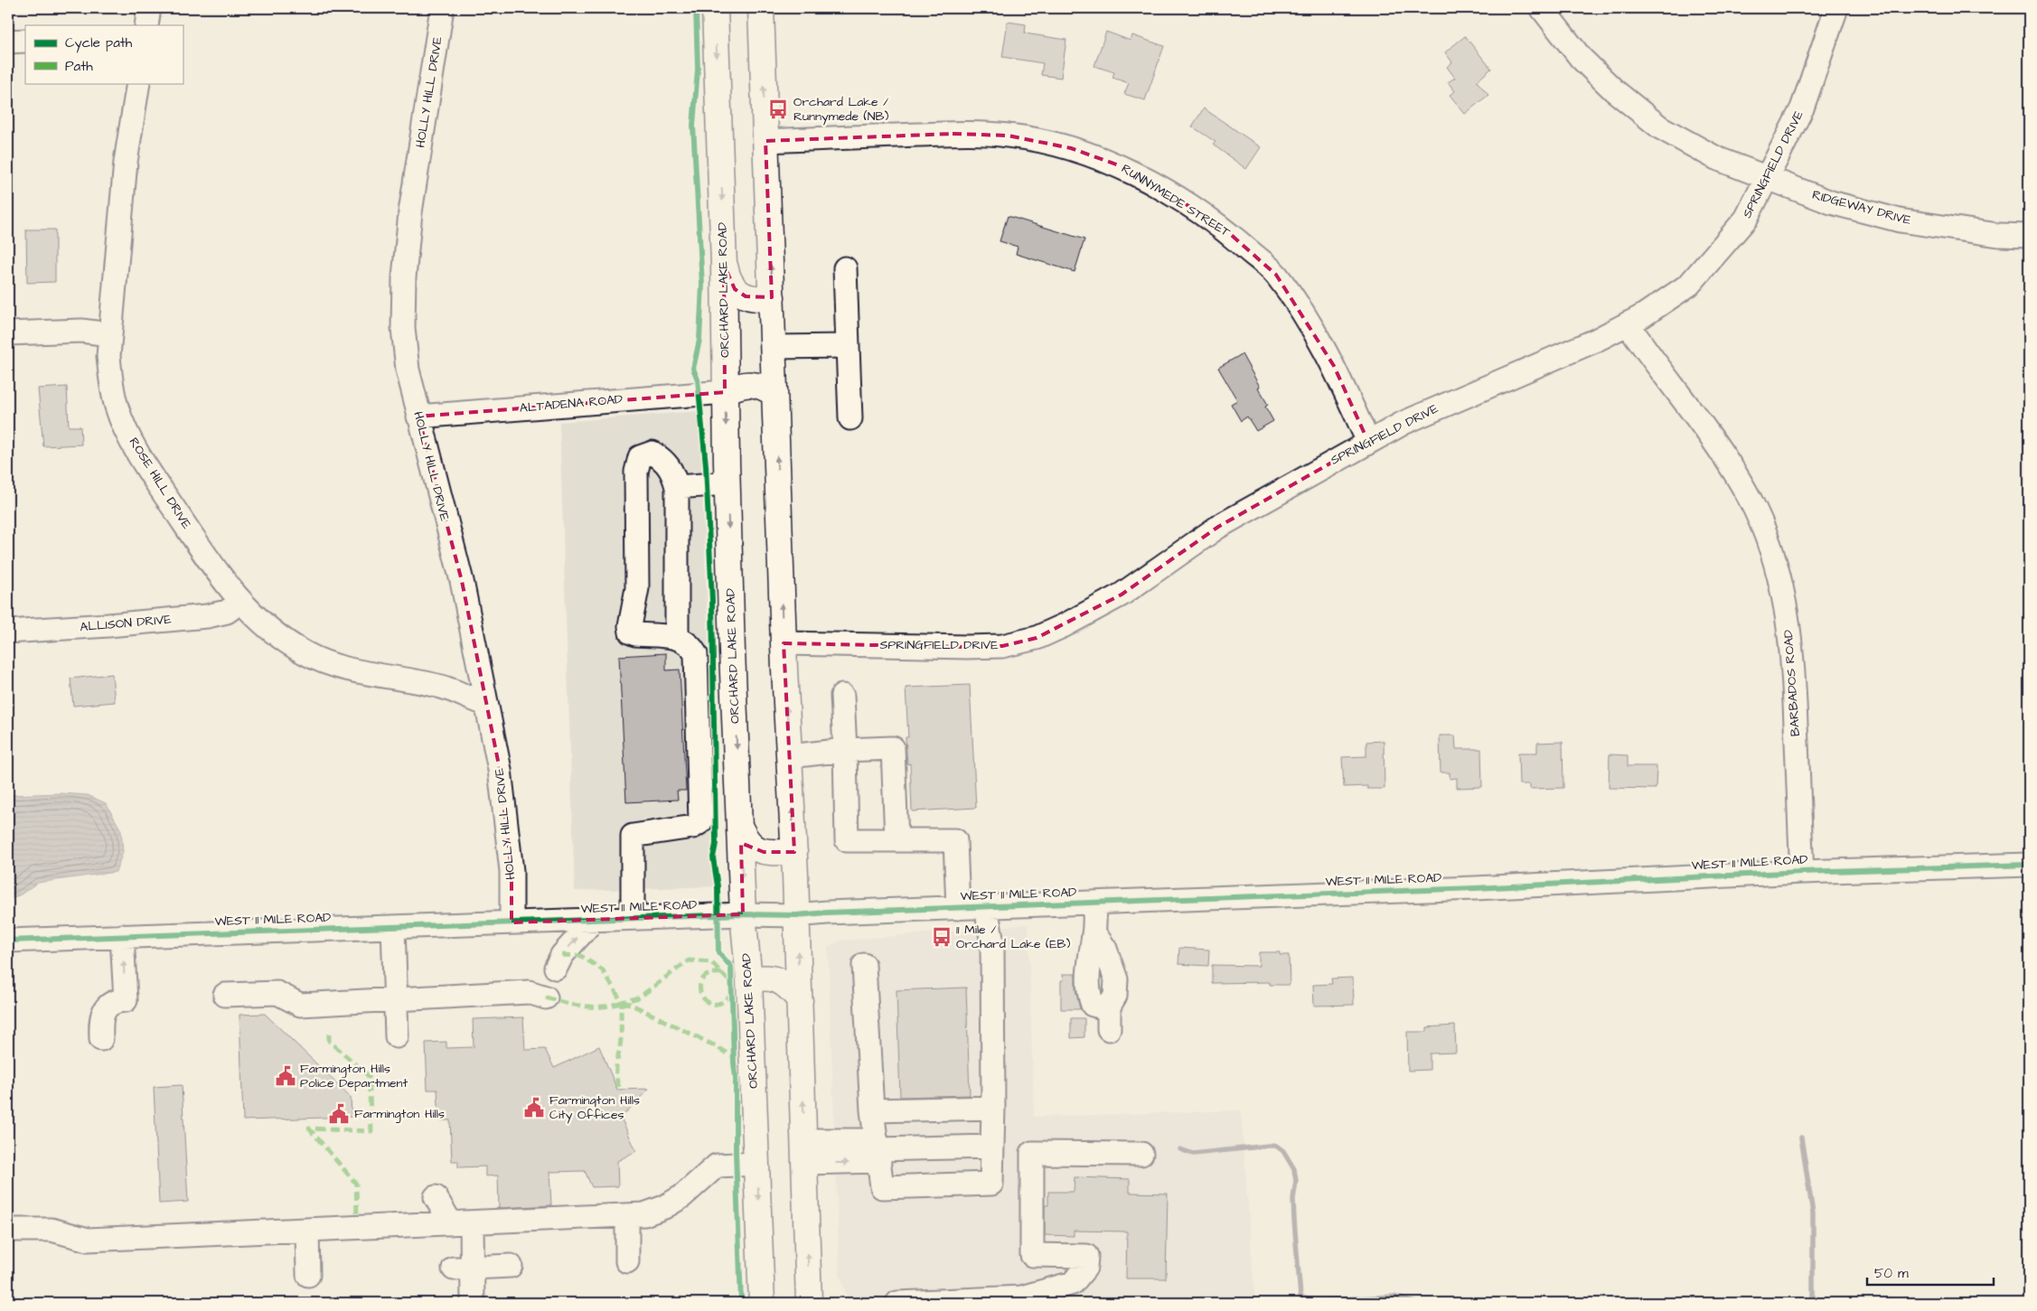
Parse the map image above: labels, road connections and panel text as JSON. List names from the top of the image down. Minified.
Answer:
{"streets":{"main road":["ORCHARD LAKE ROAD"],"street":["HOLLY HILL DRIVE","SPRINGFIELD DRIVE","RUNNYMEDE STREET","RIDGEWAY DRIVE","ALTADENA ROAD","ROSE HILL DRIVE","ALLISON DRIVE","BARBADOS ROAD","WEST 11 MILE ROAD"]},"crossings":[["HOLLY HILL DRIVE","ALTADENA ROAD"],["HOLLY HILL DRIVE","ROSE HILL DRIVE"],["HOLLY HILL DRIVE","WEST 11 MILE ROAD"],["SPRINGFIELD DRIVE","RUNNYMEDE STREET"],["SPRINGFIELD DRIVE","RIDGEWAY DRIVE"],["SPRINGFIELD DRIVE","BARBADOS ROAD"],["ORCHARD LAKE ROAD","ALTADENA ROAD"],["ORCHARD LAKE ROAD","WEST 11 MILE ROAD"],["ROSE HILL DRIVE","ALLISON DRIVE"],["BARBADOS ROAD","WEST 11 MILE ROAD"]],"places":{"bus stop":["Orchard Lake / Runnymede (NB)","11 Mile / Orchard Lake (EB)"],"public building":["Farmington Hills Police Department","Farmington Hills City Offices","Farmington Hills"]},"legend":["Cycle path","Path"],"scale_bar":"50 m"}
